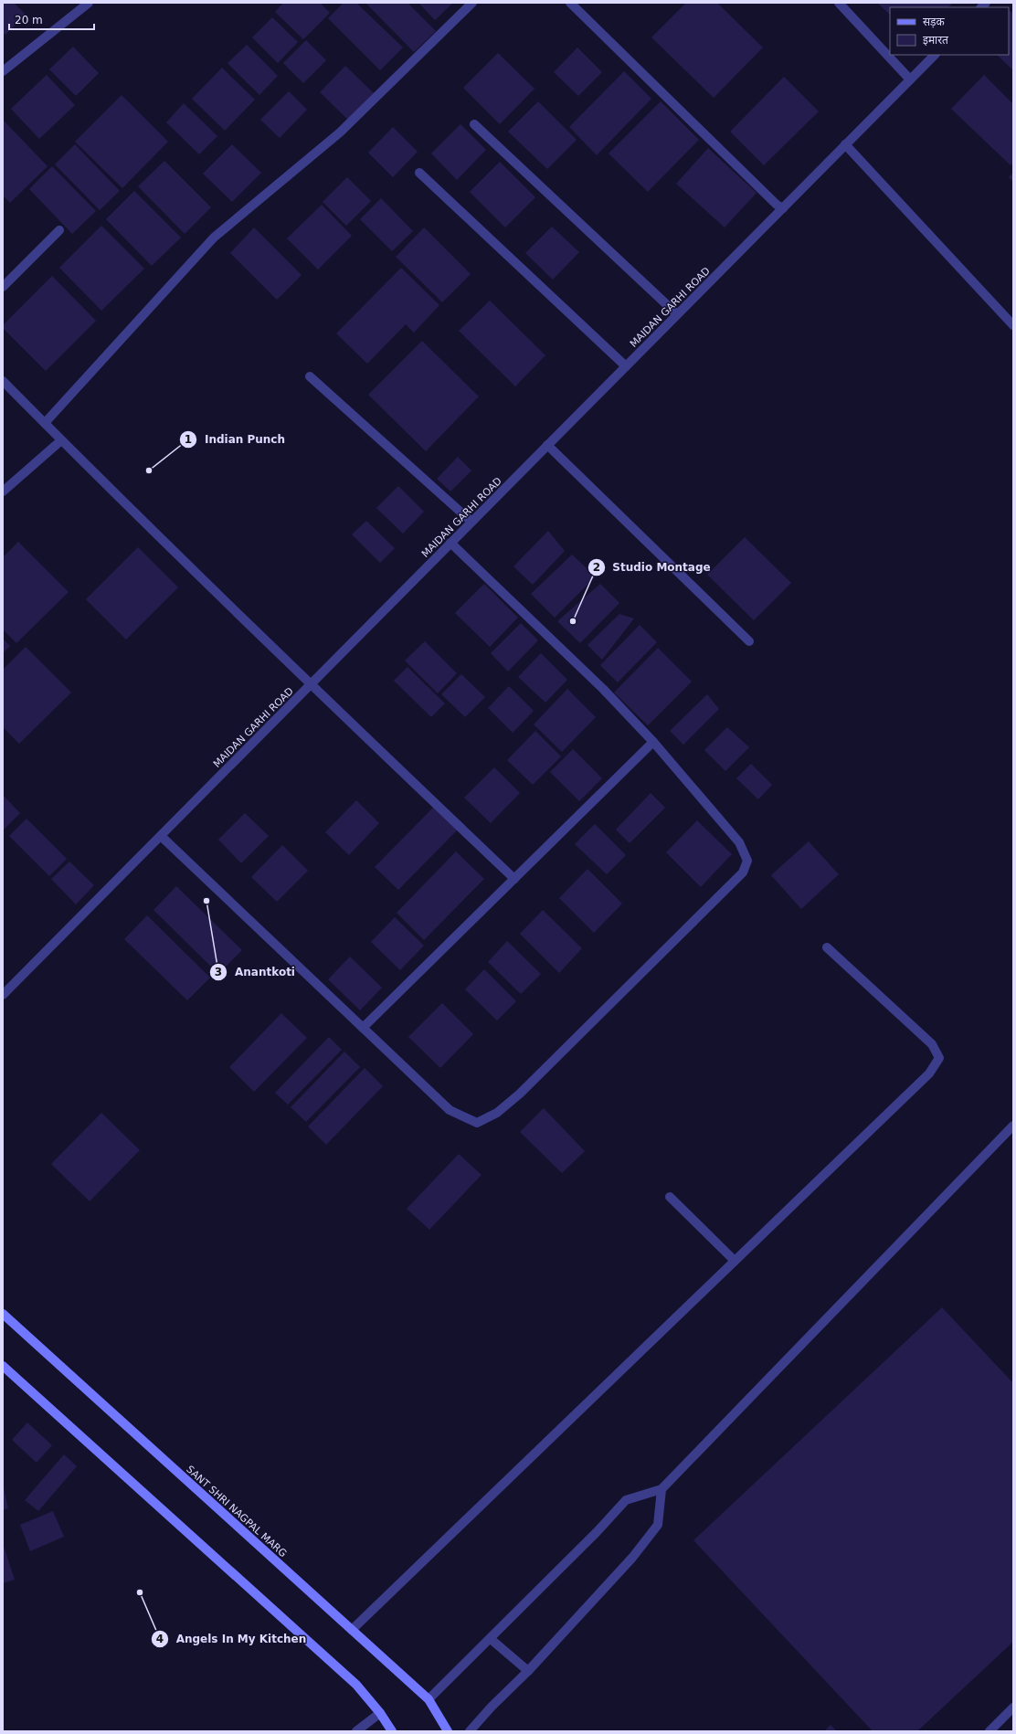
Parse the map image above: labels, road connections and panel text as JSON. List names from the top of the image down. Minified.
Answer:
{"streets":{"main road":["SANT SHRI NAGPAL MARG"],"street":["MAIDAN GARHI ROAD"]},"places":["Indian Punch","Studio Montage","Anantkoti","Angels In My Kitchen"],"legend":["सड़क","इमारत"],"scale_bar":"20 m"}
